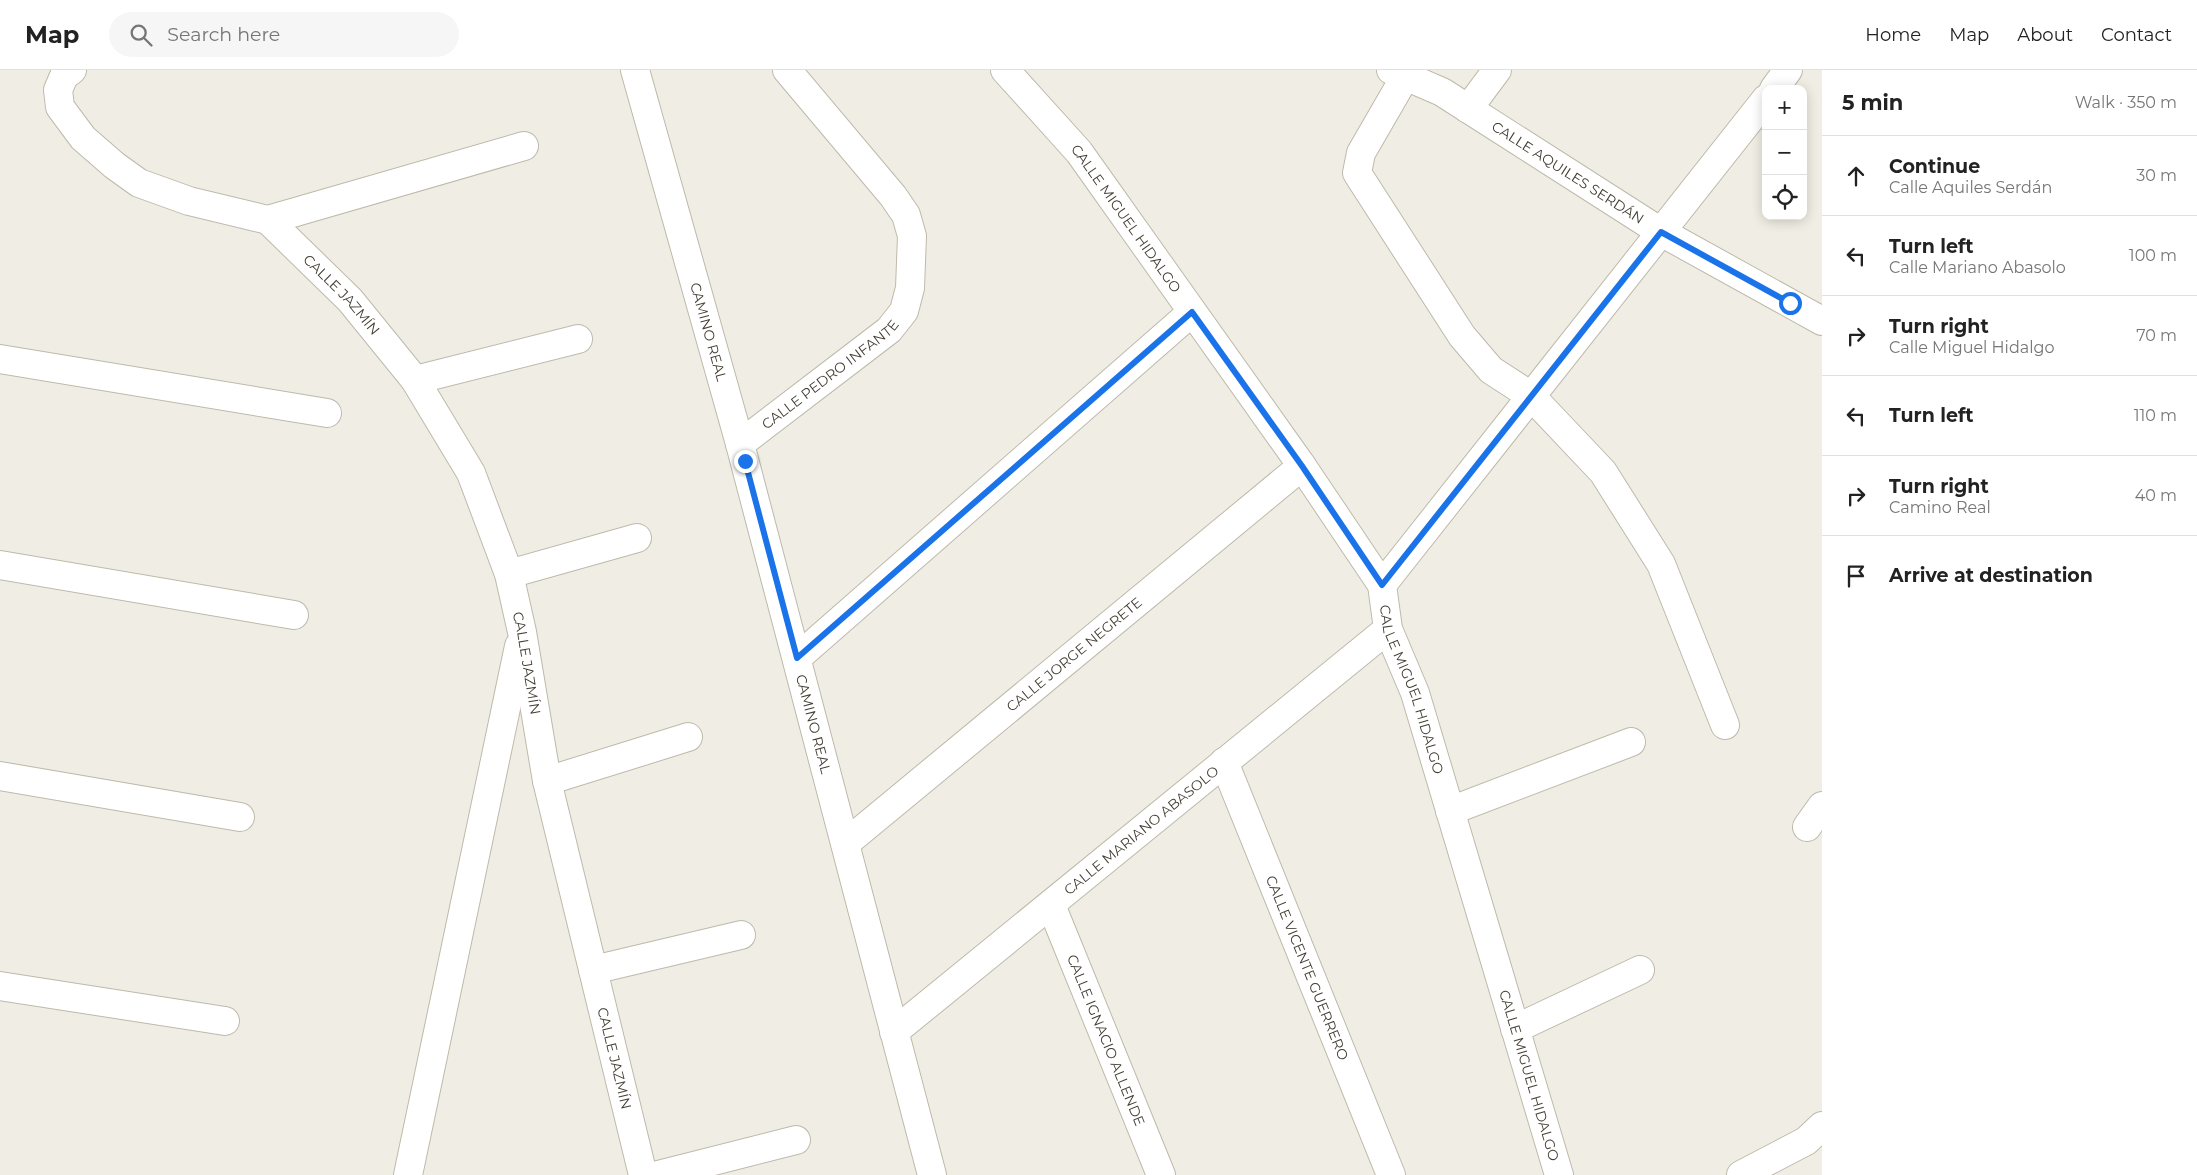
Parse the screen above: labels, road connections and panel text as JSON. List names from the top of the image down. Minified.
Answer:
{"streets":{"street":["CALLE AQUILES SERDÁN","CALLE MIGUEL HIDALGO","CALLE JAZMÍN","CAMINO REAL","CALLE PEDRO INFANTE","CALLE JORGE NEGRETE","CALLE MARIANO ABASOLO","CALLE VICENTE GUERRERO","CALLE IGNACIO ALLENDE"]},"crossings":[["CALLE MIGUEL HIDALGO","CALLE JORGE NEGRETE"],["CALLE MIGUEL HIDALGO","CALLE MARIANO ABASOLO"],["CAMINO REAL","CALLE PEDRO INFANTE"],["CAMINO REAL","CALLE JORGE NEGRETE"],["CAMINO REAL","CALLE MARIANO ABASOLO"],["CALLE MARIANO ABASOLO","CALLE VICENTE GUERRERO"],["CALLE MARIANO ABASOLO","CALLE IGNACIO ALLENDE"]],"page":{"header":"Map","search":"Search here","nav":["Home","Map","About","Contact"],"heading":["5 min","Walk · 350 m"],"map_buttons":["+","−"],"list":[["Continue","Calle Aquiles Serdán","30 m"],["Turn left","Calle Mariano Abasolo","100 m"],["Turn right","Calle Miguel Hidalgo","70 m"],["Turn left","110 m"],["Turn right","Camino Real","40 m"],"Arrive at destination"]}}
